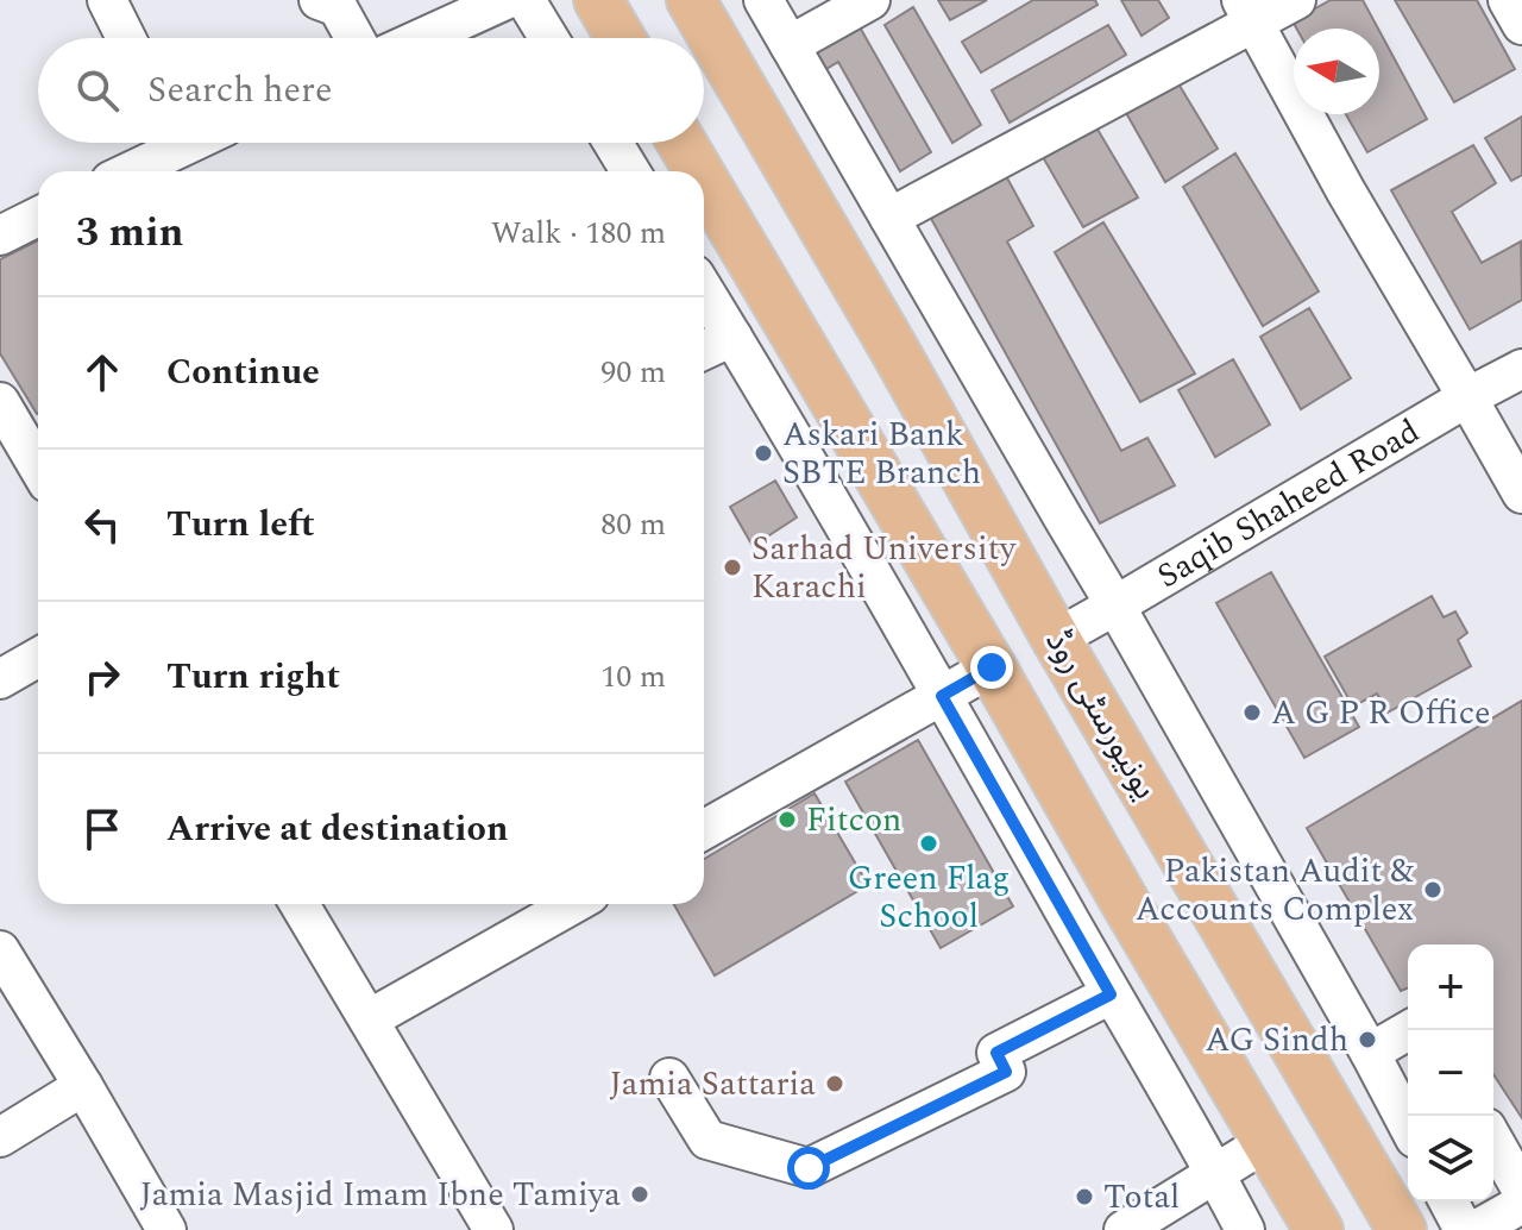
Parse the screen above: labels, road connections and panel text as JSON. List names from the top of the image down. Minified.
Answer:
{"streets":{"main road":["یونیورسٹی روڈ"],"street":["Saqib Shaheed Road"]},"crossings":[["Saqib Shaheed Road","یونیورسٹی روڈ"]],"places":["Askari Bank SBTE Branch","Sarhad University Karachi","A G P R Office","Fitcon","Green Flag School","Pakistan Audit & Accounts Complex","AG Sindh","Jamia Sattaria","Jamia Masjid Imam Ibne Tamiya","Total"],"north":"left","page":{"search":"Search here","heading":["3 min","Walk · 180 m"],"list":[["Continue","90 m"],["Turn left","80 m"],["Turn right","10 m"],"Arrive at destination"],"map_buttons":["+","−"]}}
